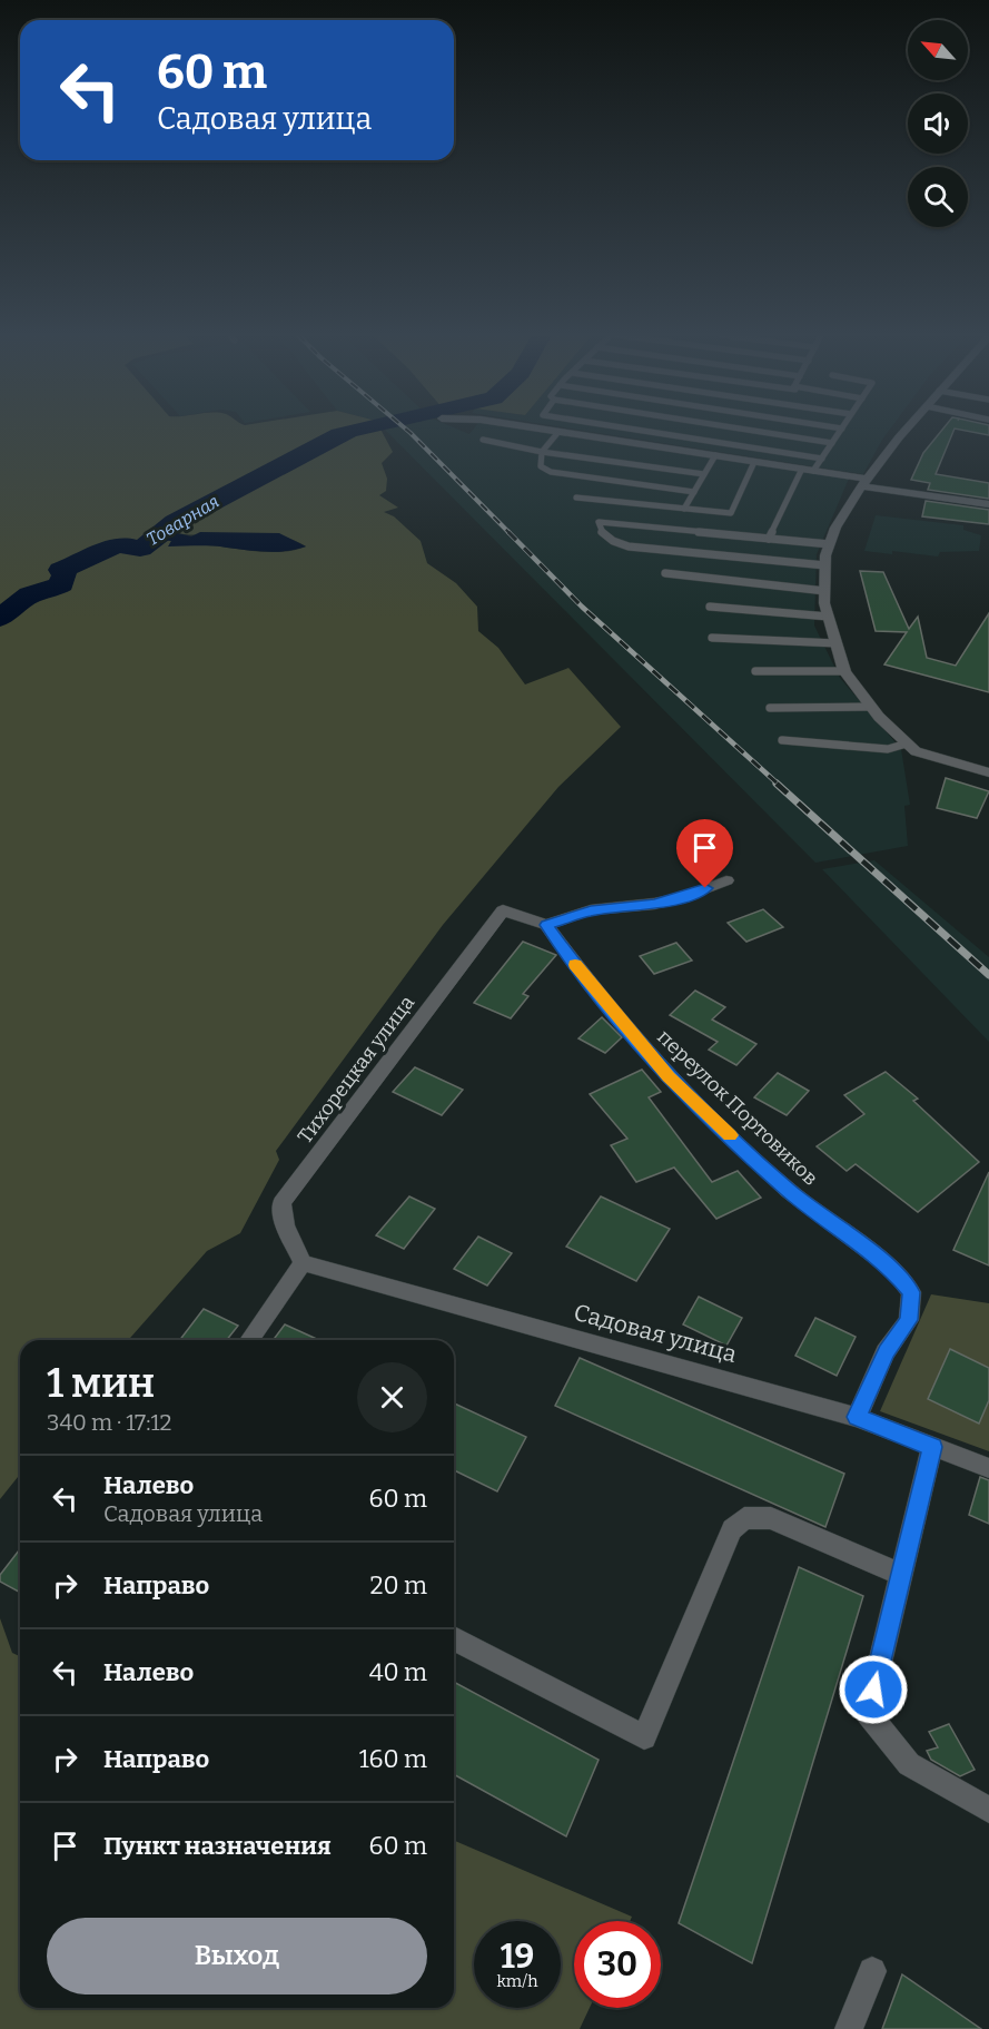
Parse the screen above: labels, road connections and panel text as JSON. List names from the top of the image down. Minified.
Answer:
{"streets":{"street":["Тихорецкая улица","переулок Портовиков","Садовая улица"]},"crossings":[["Тихорецкая улица","переулок Портовиков"],["Тихорецкая улица","Садовая улица"],["переулок Портовиков","Садовая улица"]],"water":["Товарная"],"north":"top left","page":{"turn":["60 m","Садовая улица"],"heading":["1 мин","340 m · 17:12"],"list":[{"name":"Налево","note":"Садовая улица","value":"60 m"},{"name":"Направо","value":"20 m"},{"name":"Налево","value":"40 m"},{"name":"Направо","value":"160 m"},{"name":"Пункт назначения","value":"60 m"}],"buttons":"Выход","speed":"19 km/h","limit":"30"}}
